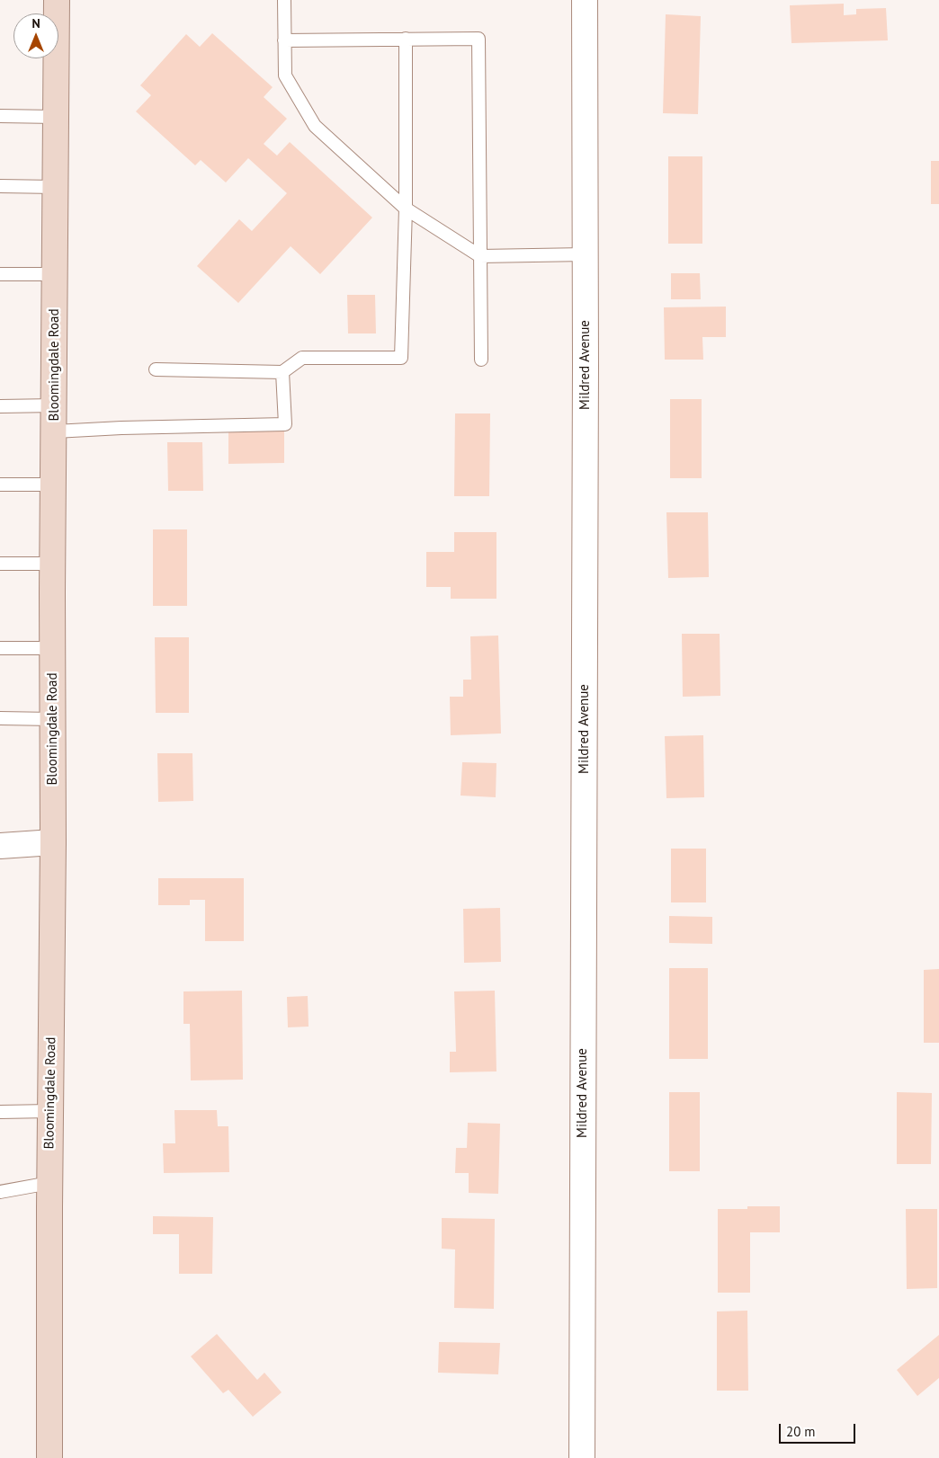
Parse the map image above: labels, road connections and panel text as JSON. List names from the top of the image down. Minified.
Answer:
{"streets":{"main road":["Bloomingdale Road"],"street":["Mildred Avenue"]},"scale_bar":"20 m","north":"top"}
